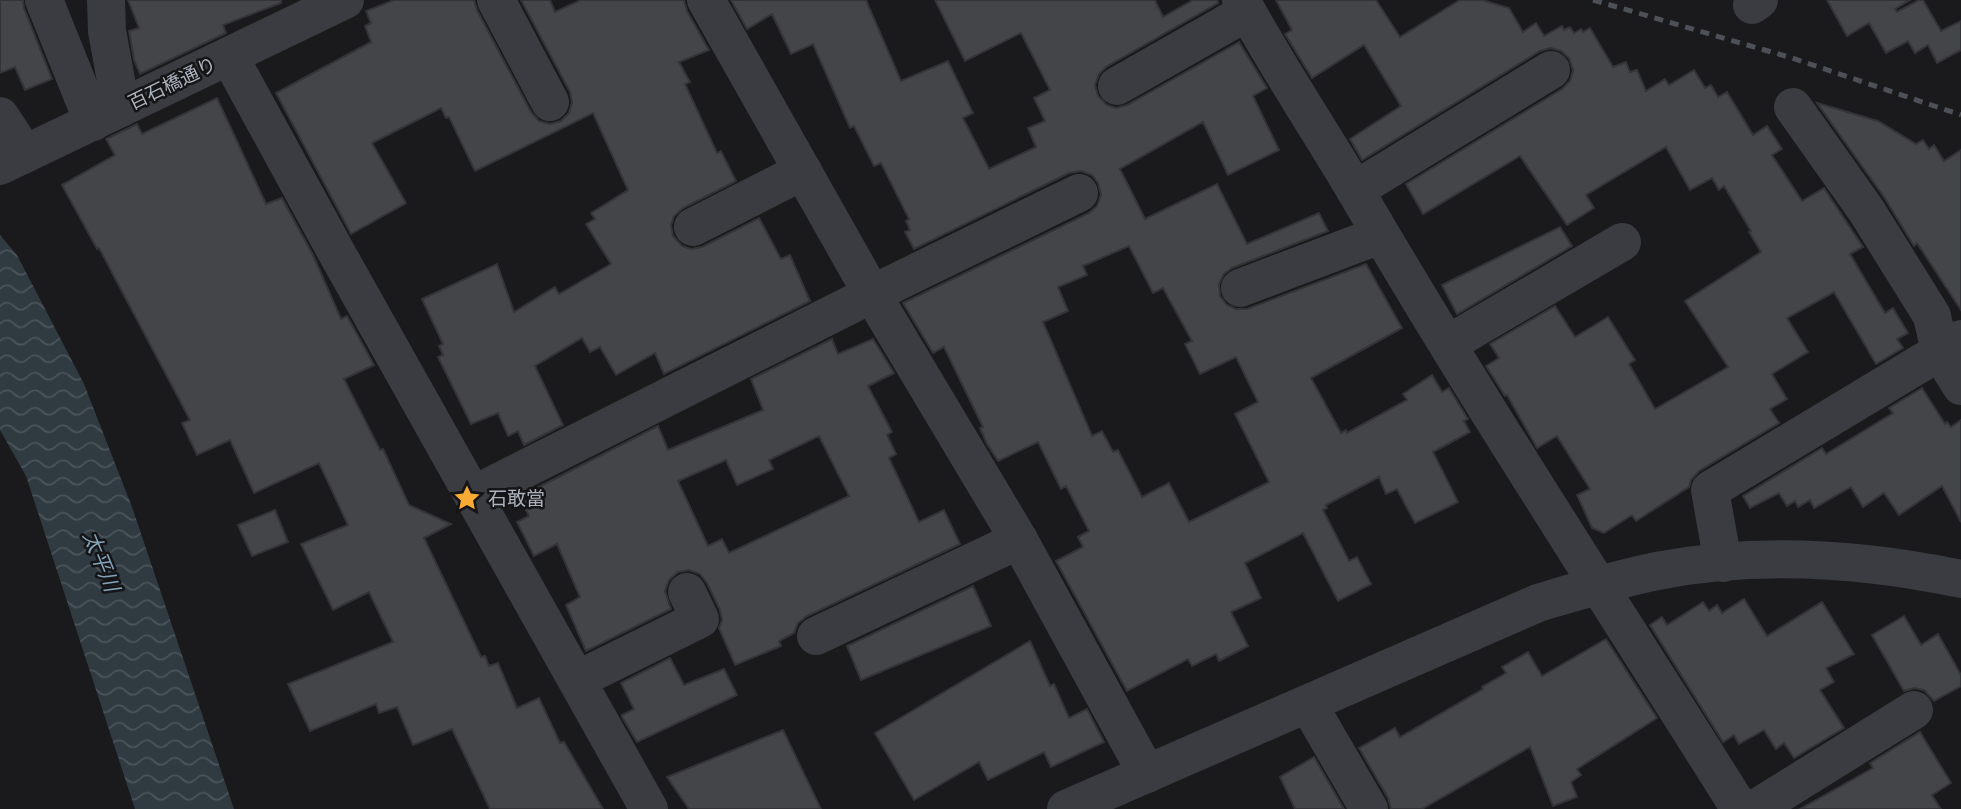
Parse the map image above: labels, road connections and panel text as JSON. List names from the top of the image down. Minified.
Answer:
{"streets":{"street":["百石橋通り"]},"water":["太平川"],"places":{"place":["石敢當"]}}
